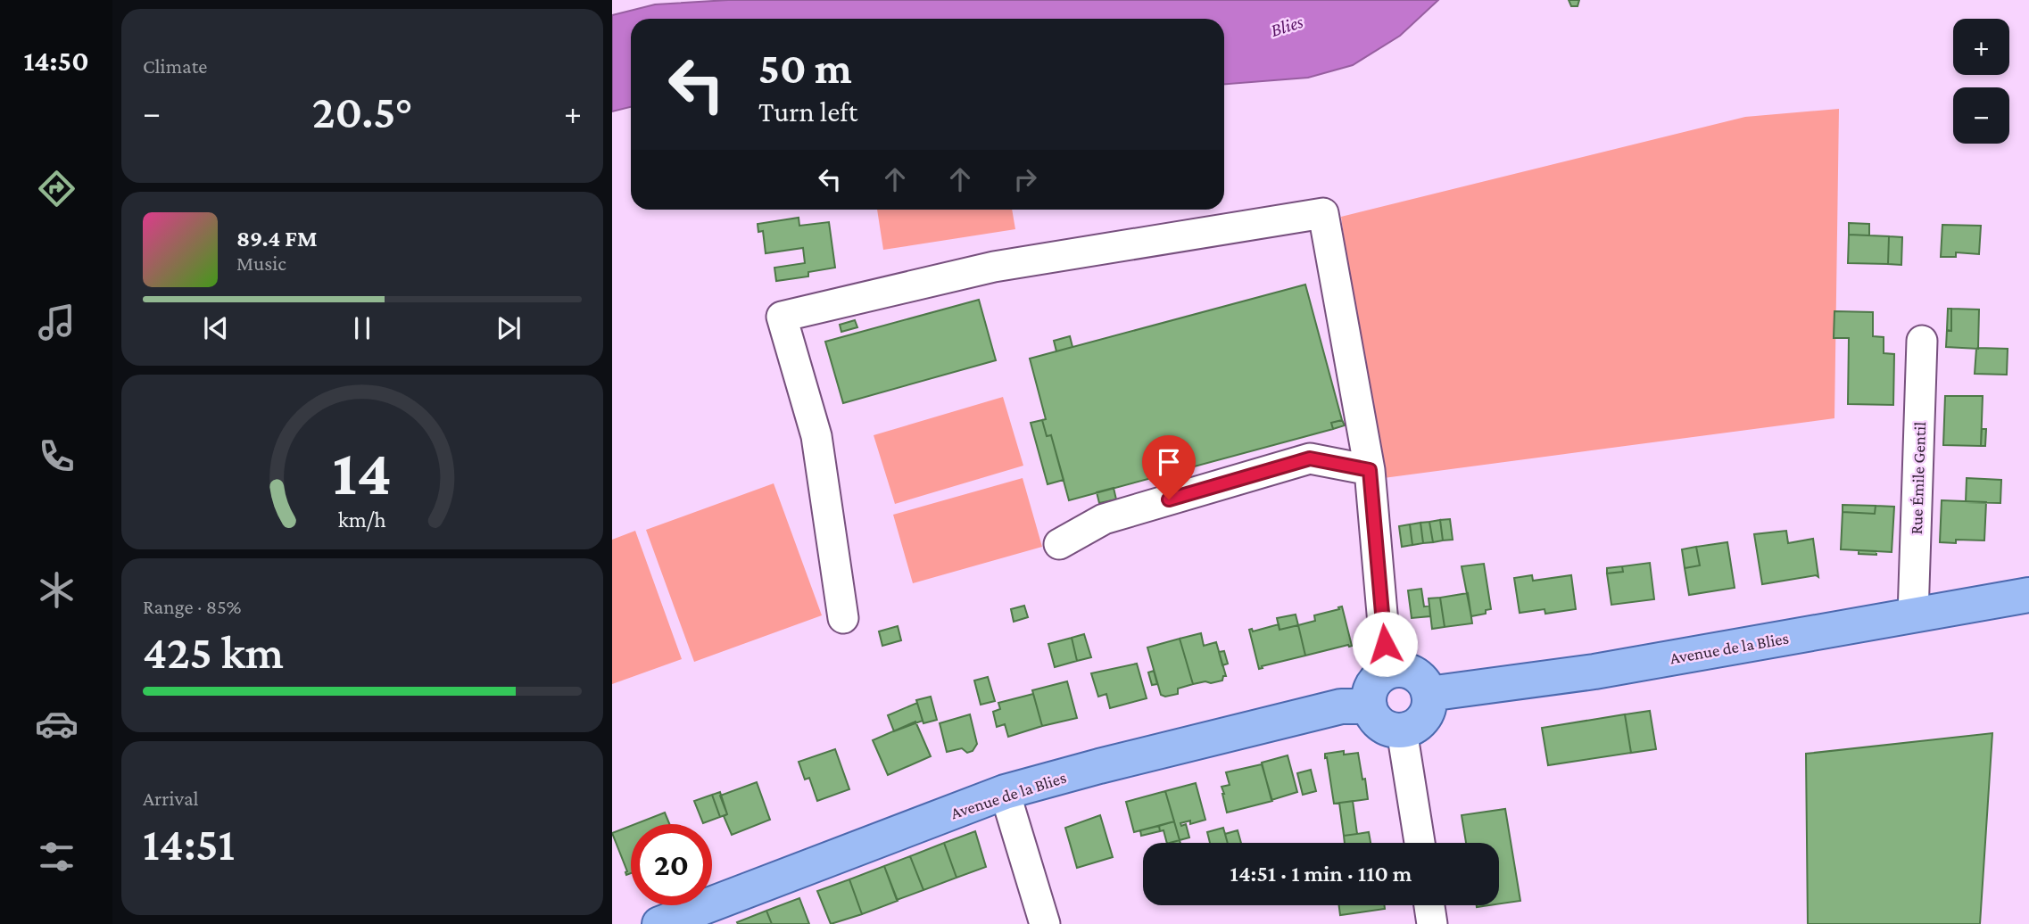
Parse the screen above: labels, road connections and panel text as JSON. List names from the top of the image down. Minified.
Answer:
{"streets":{"main road":["Avenue de la Blies"],"street":["Rue Émile Gentil"]},"crossings":[["Rue Émile Gentil","Avenue de la Blies"]],"water":["Blies"],"page":{"tabs":"14:50","tile":["Climate",["Range · 85%","425 km"],["Arrival","14:51"]],"map_buttons":["+","−"],"turn":["50 m","Turn left"],"heat":["−","20.5°","+"],"song":["89.4 FM","Music"],"limit":"20","trip":"14:51 · 1 min · 110 m","gauge":["14","km/h"]}}
